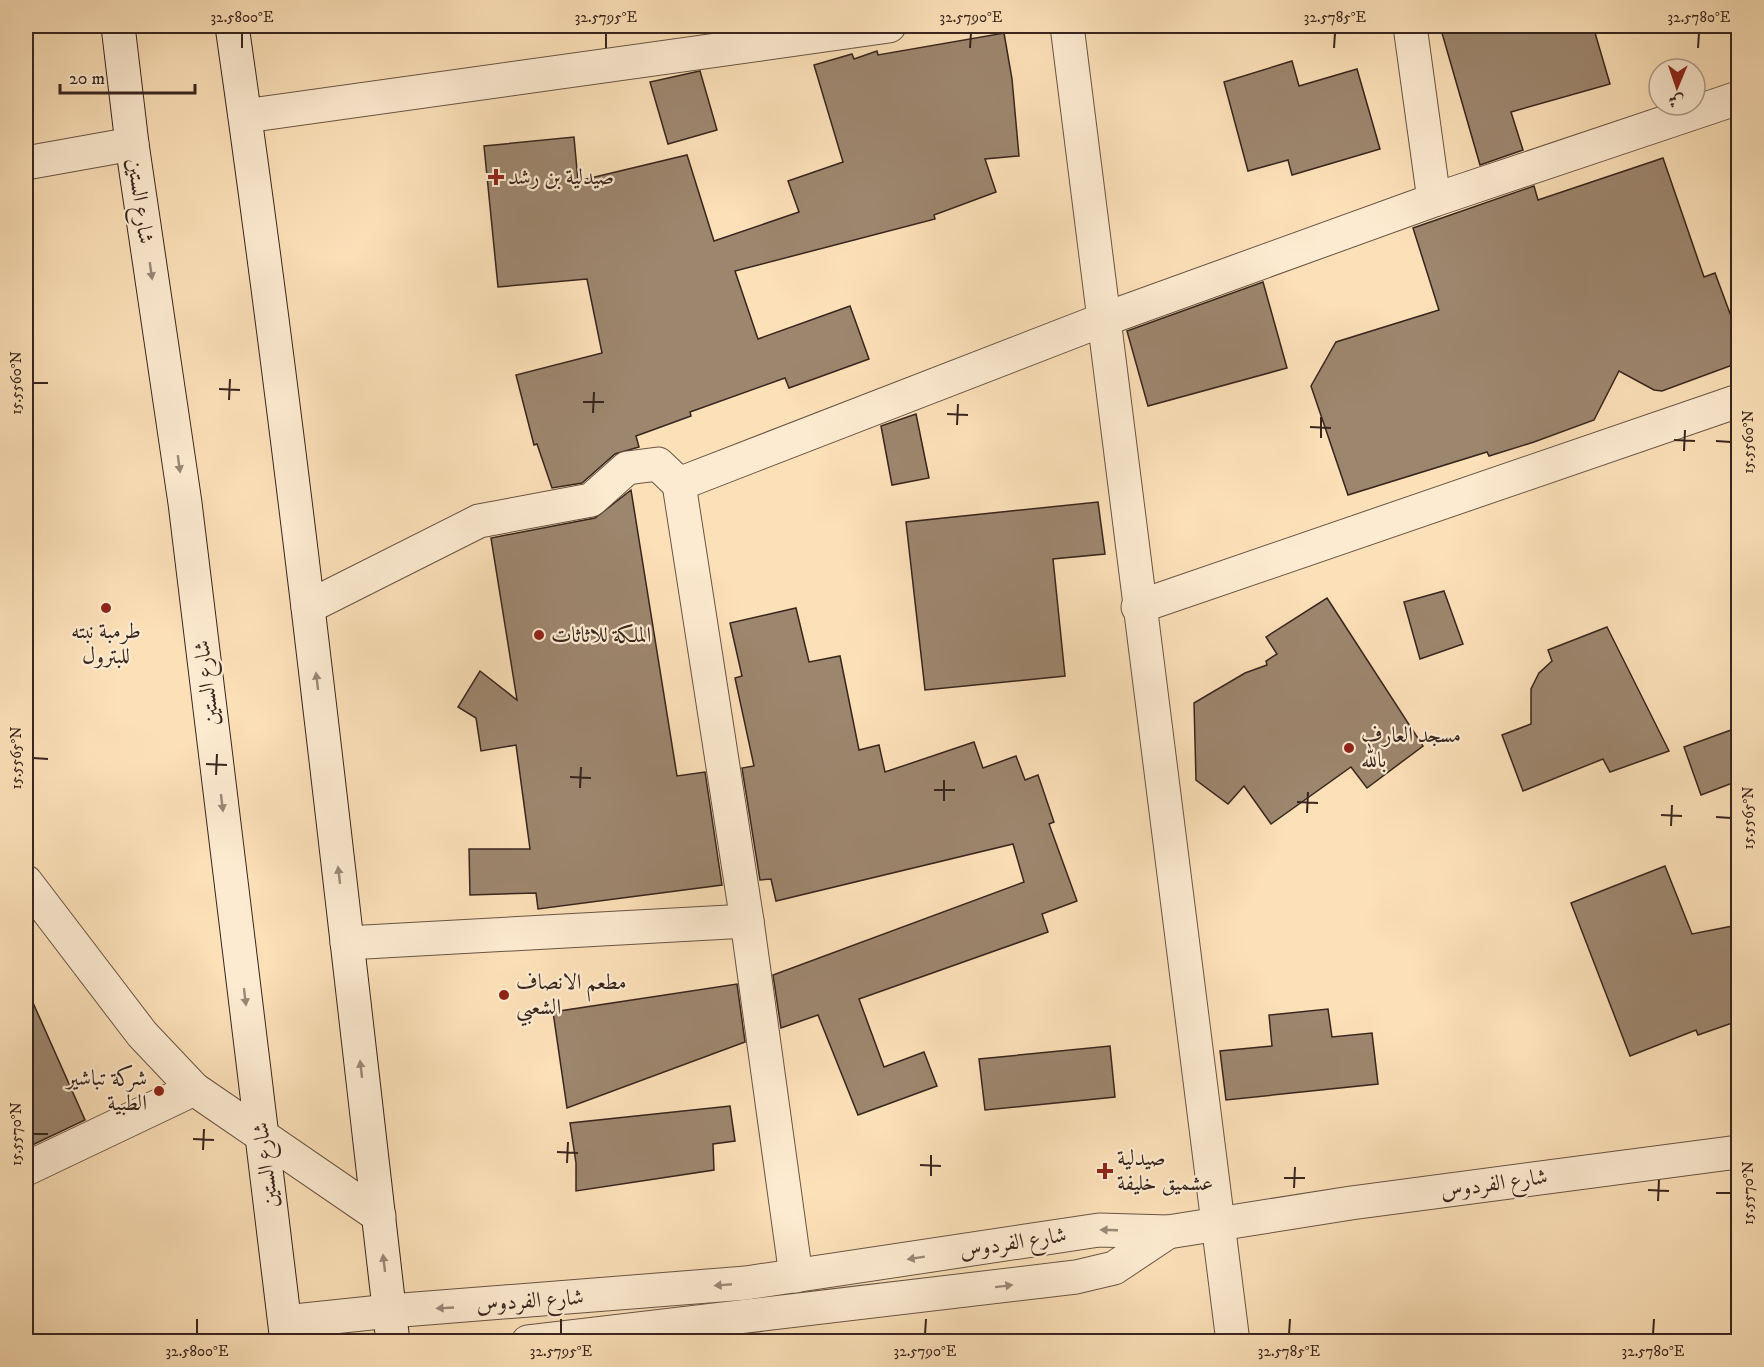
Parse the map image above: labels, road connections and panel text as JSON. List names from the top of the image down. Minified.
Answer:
{"streets":{"street":["شارع الستين","شارع الفردوس"]},"crossings":[["شارع الستين","شارع الفردوس"]],"places":{"health":["صيدلية بن رشد","صيدلية عشميق خليفة"],"other":["طرمبة نبته للبترول","الملكة للاثاثات","مسجد العارف بالله","مطعم الانصاف الشعبي","شركة تباشير الطبية"]},"scale_bar":"20 m","north":"bottom","coordinates":["32.5800°E","32.5795°E","32.5790°E","32.5785°E","32.5780°E","15.5560°N","15.5565°N","15.5570°N"]}
